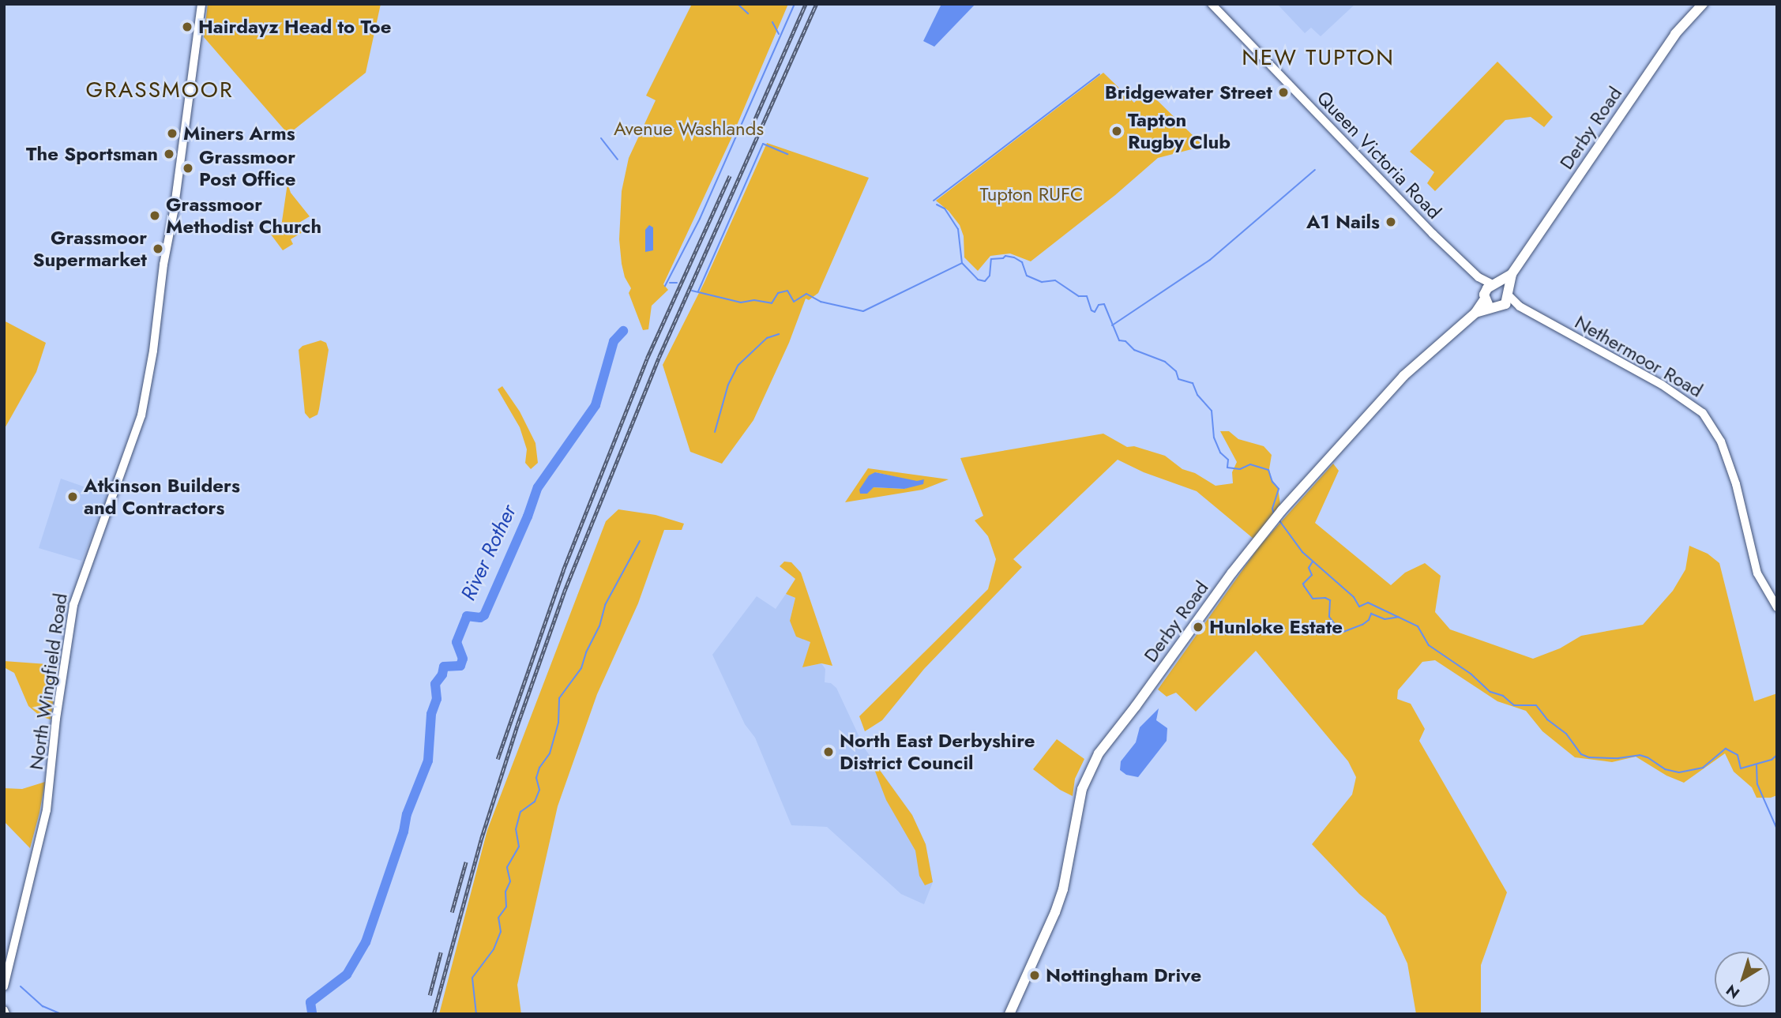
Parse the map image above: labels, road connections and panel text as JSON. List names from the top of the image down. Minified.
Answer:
{"streets":{"highway":["Derby Road"],"main road":["North Wingfield Road"],"street":["Queen Victoria Road","Nethermoor Road"]},"crossings":[["Derby Road","Queen Victoria Road"],["Derby Road","Nethermoor Road"]],"districts":["NEW TUPTON","GRASSMOOR"],"water":["River Rother"],"parks":["Avenue Washlands","Tupton RUFC"],"places":["Hairdayz Head to Toe","Bridgewater Street","Tapton Rugby Club","Miners Arms","The Sportsman","Grassmoor Post Office","Grassmoor Methodist Church","A1 Nails","Grassmoor Supermarket","Atkinson Builders and Contractors","Hunloke Estate","North East Derbyshire District Council","Nottingham Drive"],"north":"bottom left"}
